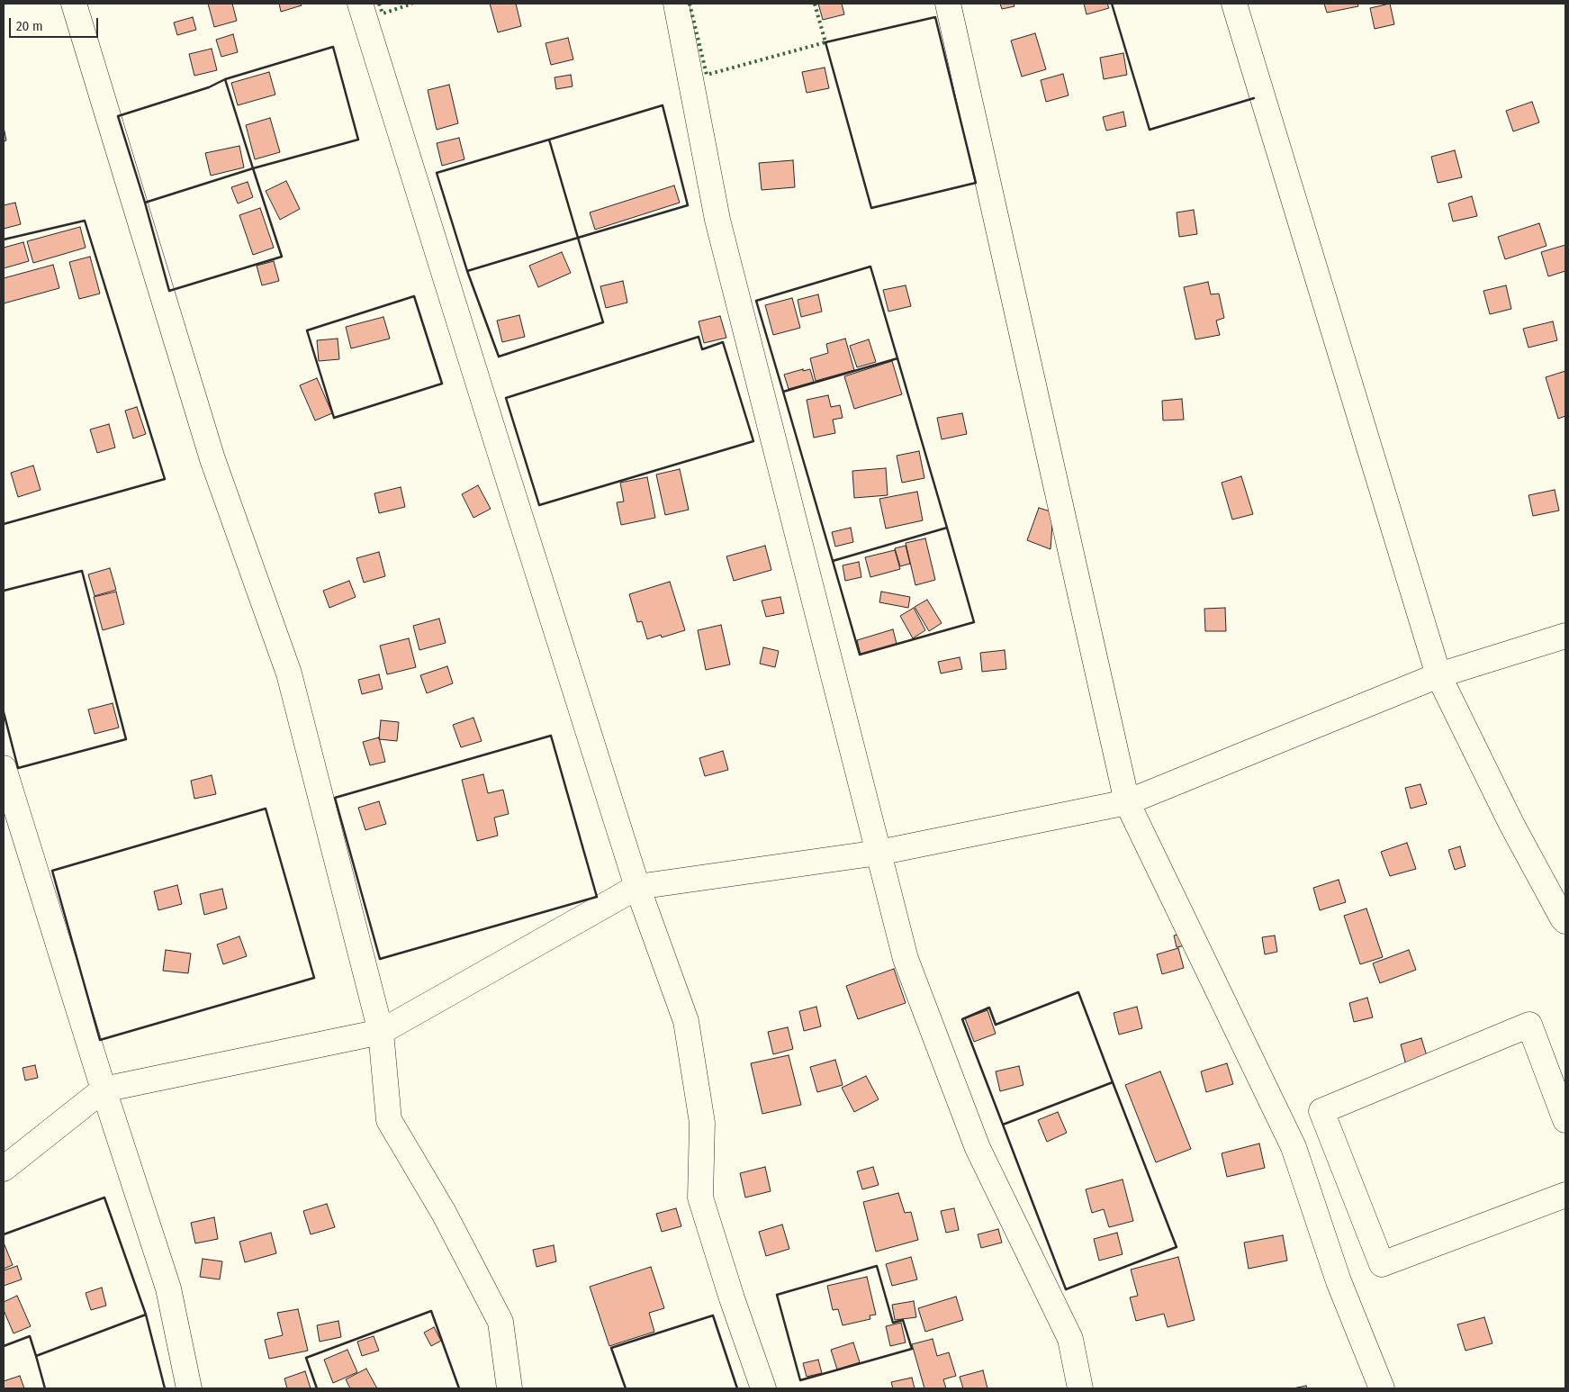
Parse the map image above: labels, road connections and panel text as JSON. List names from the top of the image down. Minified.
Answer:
{"scale_bar":"20 m"}
